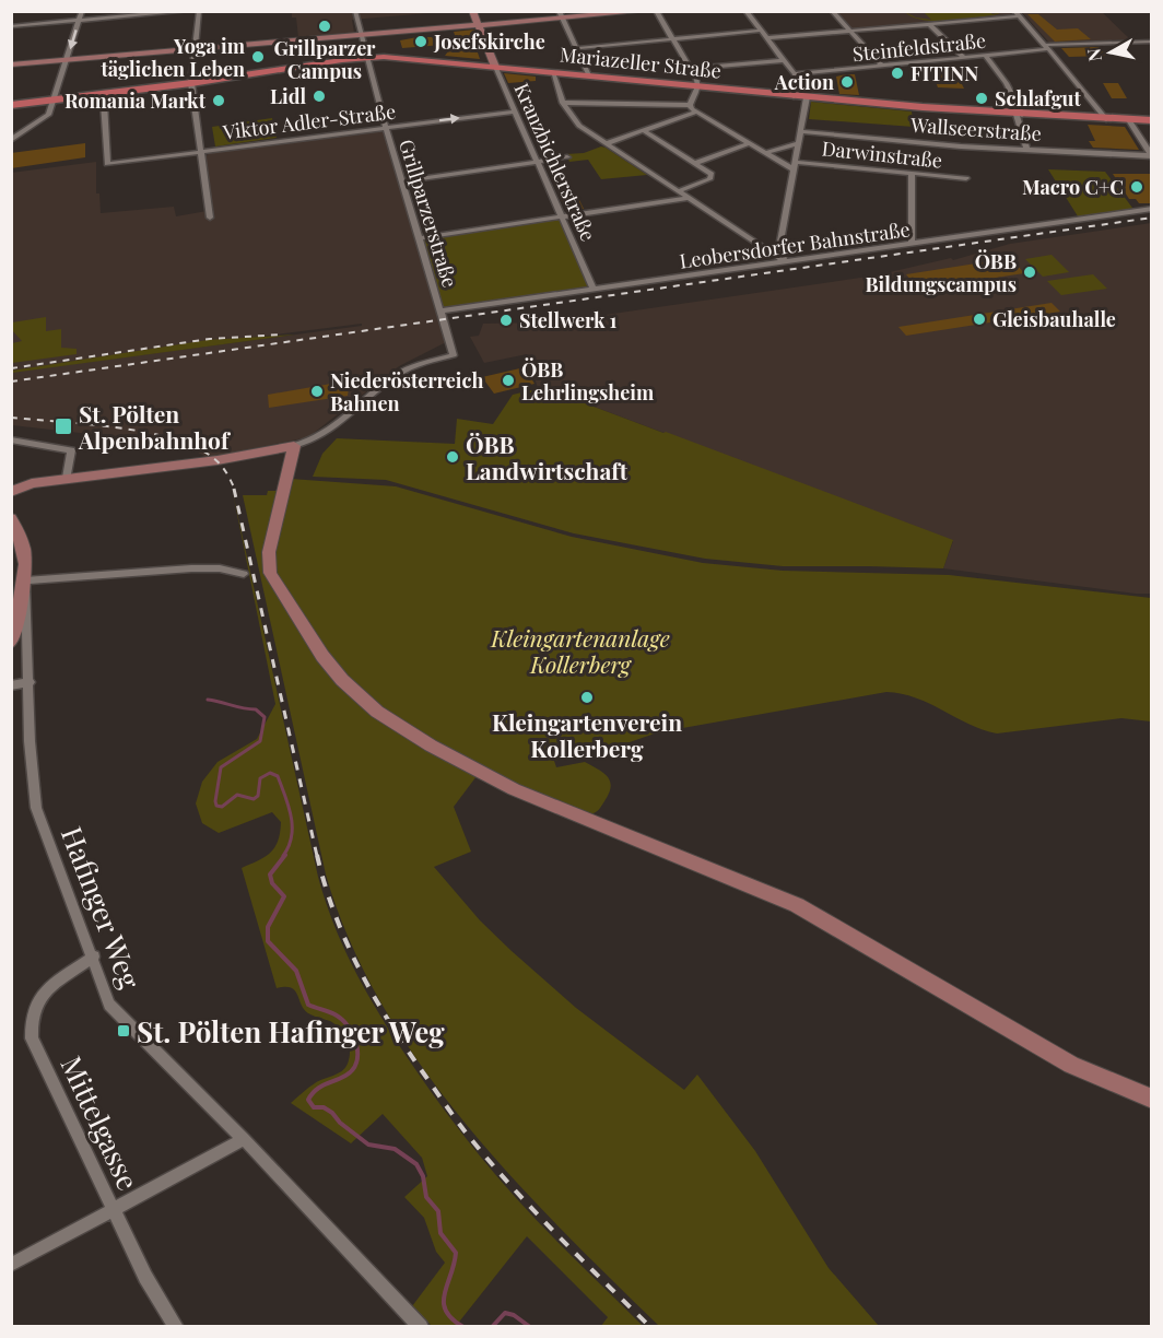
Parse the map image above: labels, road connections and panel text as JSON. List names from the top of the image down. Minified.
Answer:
{"streets":{"main road":["Mariazeller Straße"],"street":["Steinfeldstraße","Viktor Adler-Straße","Wallseerstraße","Darwinstraße","Kranzbichlerstraße","Grillparzerstraße","Leobersdorfer Bahnstraße","Hafinger Weg","Mittelgasse"]},"crossings":[["Mariazeller Straße","Kranzbichlerstraße"],["Mariazeller Straße","Grillparzerstraße"],["Viktor Adler-Straße","Kranzbichlerstraße"],["Viktor Adler-Straße","Grillparzerstraße"],["Kranzbichlerstraße","Leobersdorfer Bahnstraße"],["Grillparzerstraße","Leobersdorfer Bahnstraße"],["Hafinger Weg","Mittelgasse"]],"parks":["Kleingartenanlage Kollerberg"],"places":{"other":["Grillparzer Campus","Josefskirche","Yoga im täglichen Leben","FITINN","Action","Lidl","Schlafgut","Romania Markt","Macro C+C","ÖBB Bildungscampus","Gleisbauhalle","Stellwerk 1","ÖBB Lehrlingsheim","Niederösterreich Bahnen","ÖBB Landwirtschaft","Kleingartenverein Kollerberg"],"transit":["St. Pölten Alpenbahnhof","St. Pölten Hafinger Weg"]},"north":"left"}
